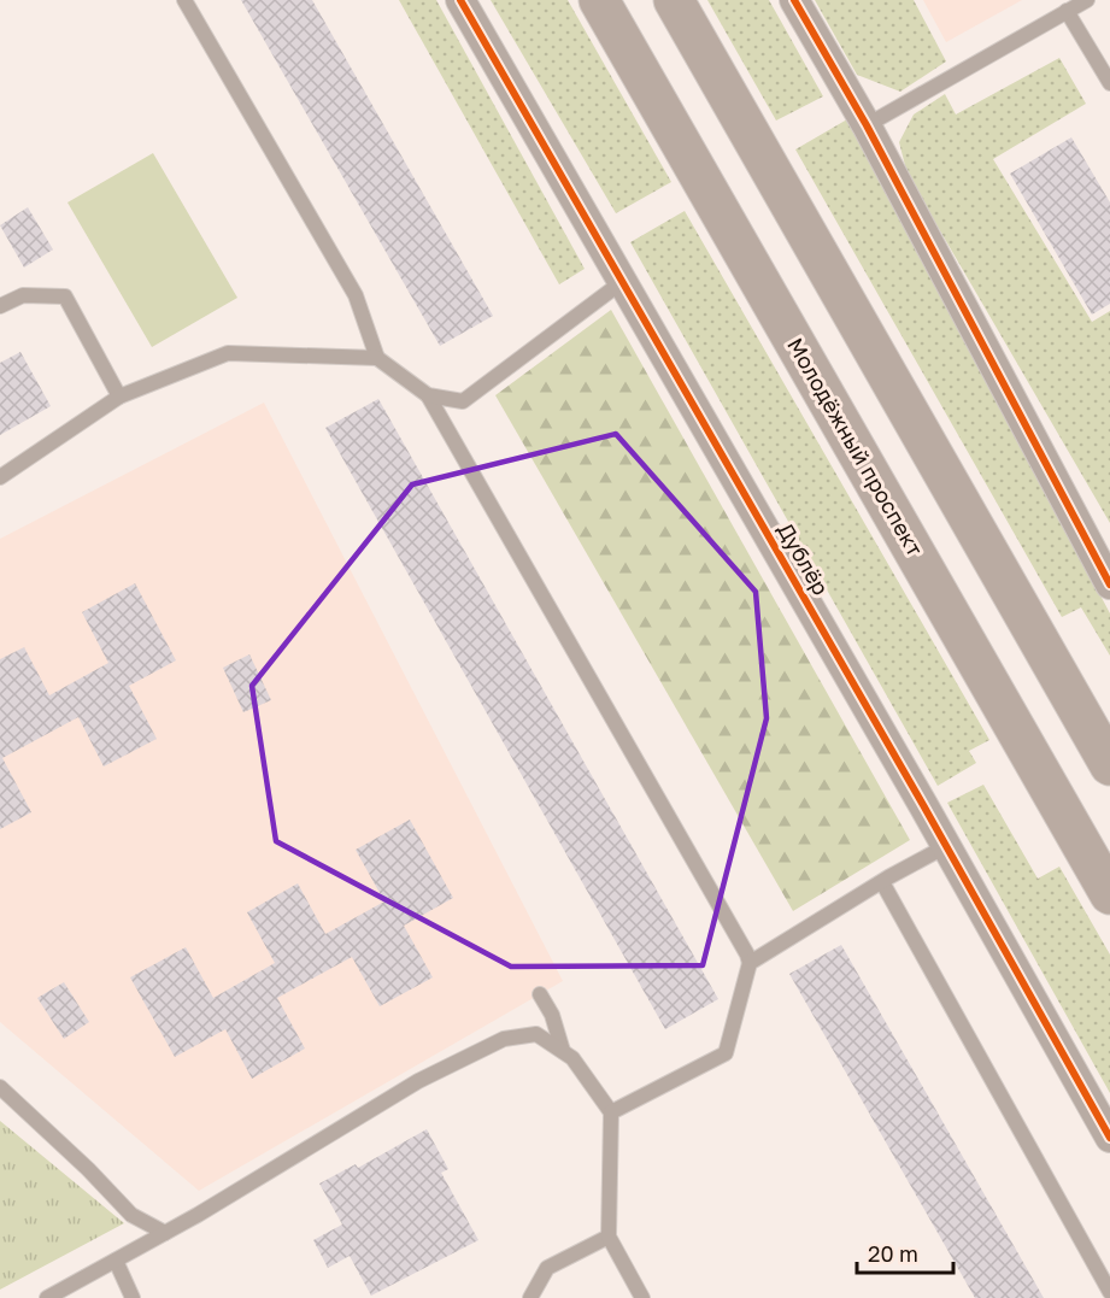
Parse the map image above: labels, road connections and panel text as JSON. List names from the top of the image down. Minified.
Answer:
{"streets":{"main road":["Молодёжный проспект"],"street":["Дублёр"]},"scale_bar":"20 m"}
